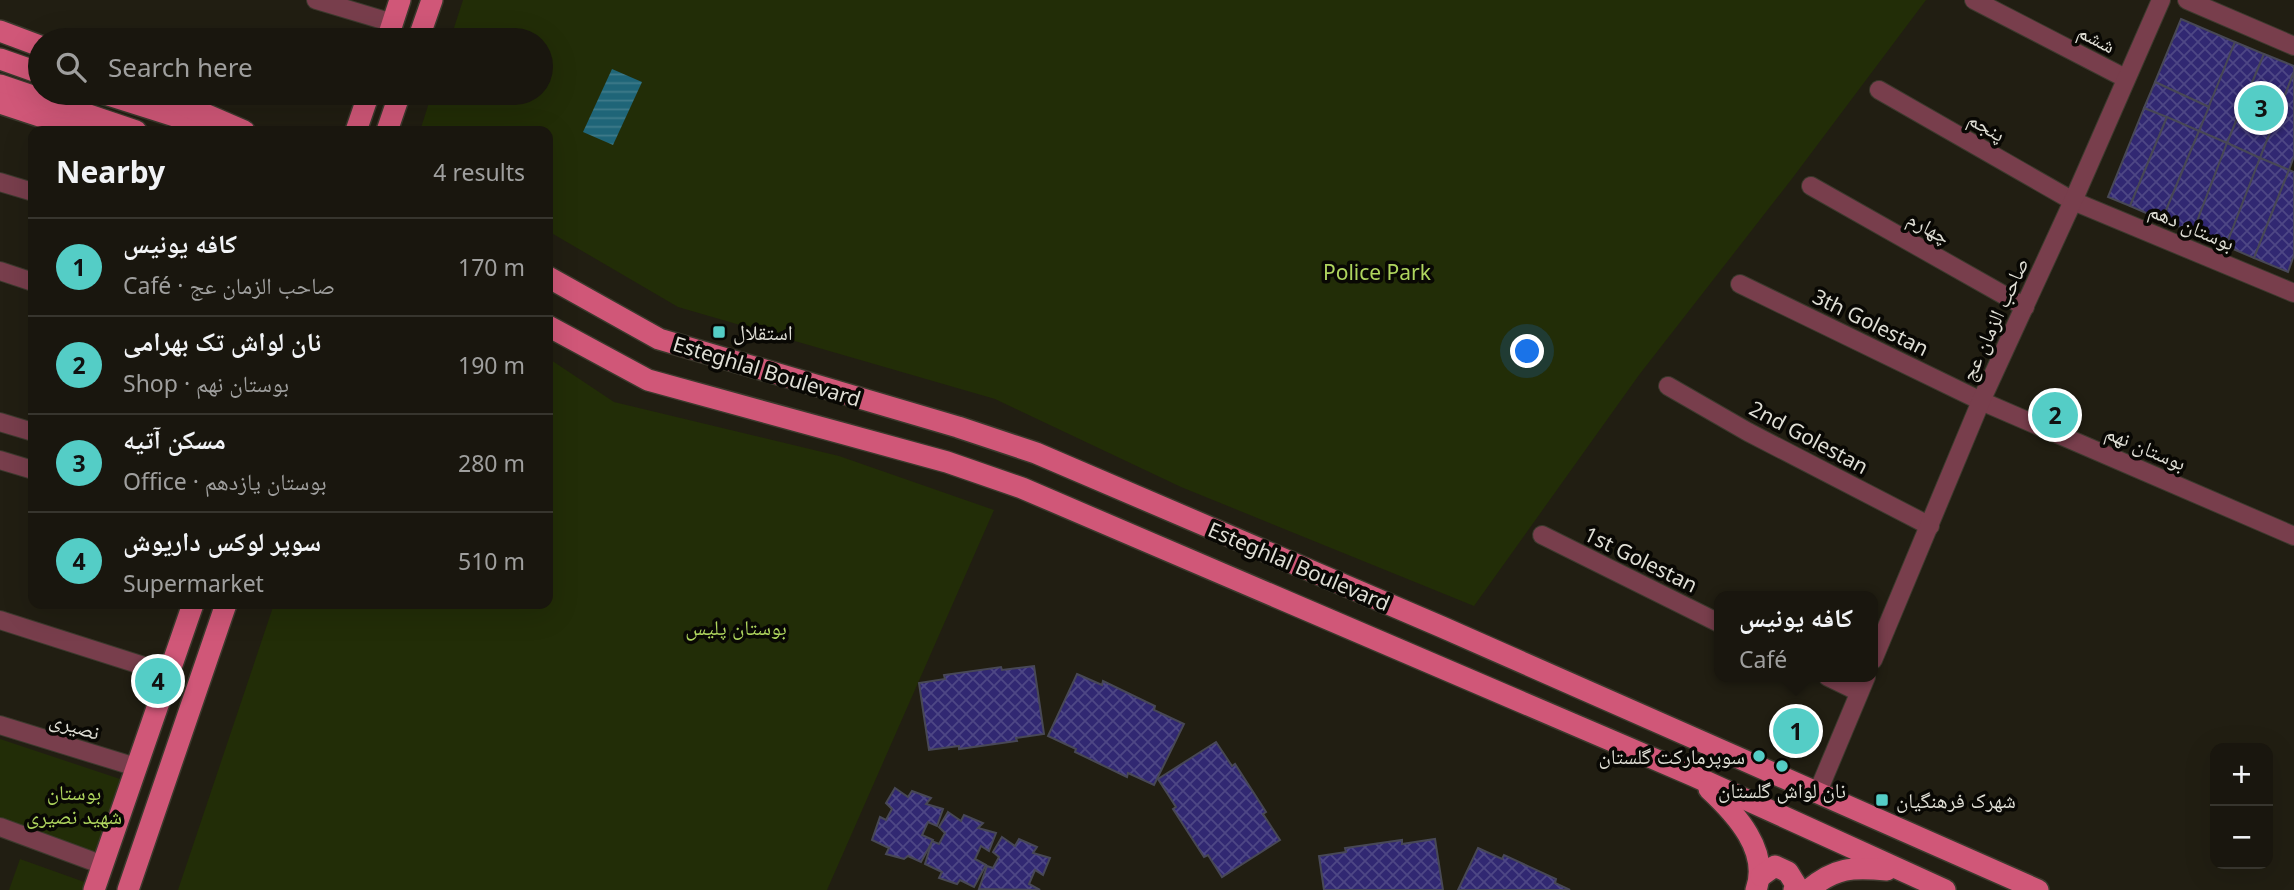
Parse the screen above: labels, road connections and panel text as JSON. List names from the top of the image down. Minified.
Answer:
{"streets":{"main road":["Esteghlal Boulevard"],"street":["ششم","پنجم","بوستان دهم","چهارم","صاحب الزمان عج","3th Golestan","2nd Golestan","بوستان نهم","1st Golestan","نصیری"]},"crossings":[["ششم","صاحب الزمان عج"],["پنجم","بوستان دهم"],["پنجم","صاحب الزمان عج"],["بوستان دهم","صاحب الزمان عج"],["چهارم","صاحب الزمان عج"],["صاحب الزمان عج","3th Golestan"],["صاحب الزمان عج","2nd Golestan"],["صاحب الزمان عج","بوستان نهم"],["3th Golestan","بوستان نهم"]],"parks":["Police Park","بوستان پلیس","بوستان شهید نصیری"],"places":{"transit":["استقلال","شهرک فرهنگیان"],"other":["سوپرمارکت گلستان","نان لواش گلستان"]},"page":{"search":"Search here","pins":["3","2","4","1"],"heading":["Nearby","4 results"],"list":[{"mark":"1","name":"کافه یونیس","note":"Café · صاحب الزمان عج","value":"170 m"},{"mark":"2","name":"نان‌ لواش‌ تک‌ بهرامی","note":"Shop · بوستان نهم","value":"190 m"},{"mark":"3","name":"مسکن آتیه","note":"Office · بوستان یازدهم","value":"280 m"},{"mark":"4","name":"سوپر لوکس داریوش","note":"Supermarket","value":"510 m"}],"popup":["کافه یونیس","Café"],"map_buttons":["+","−"]}}
